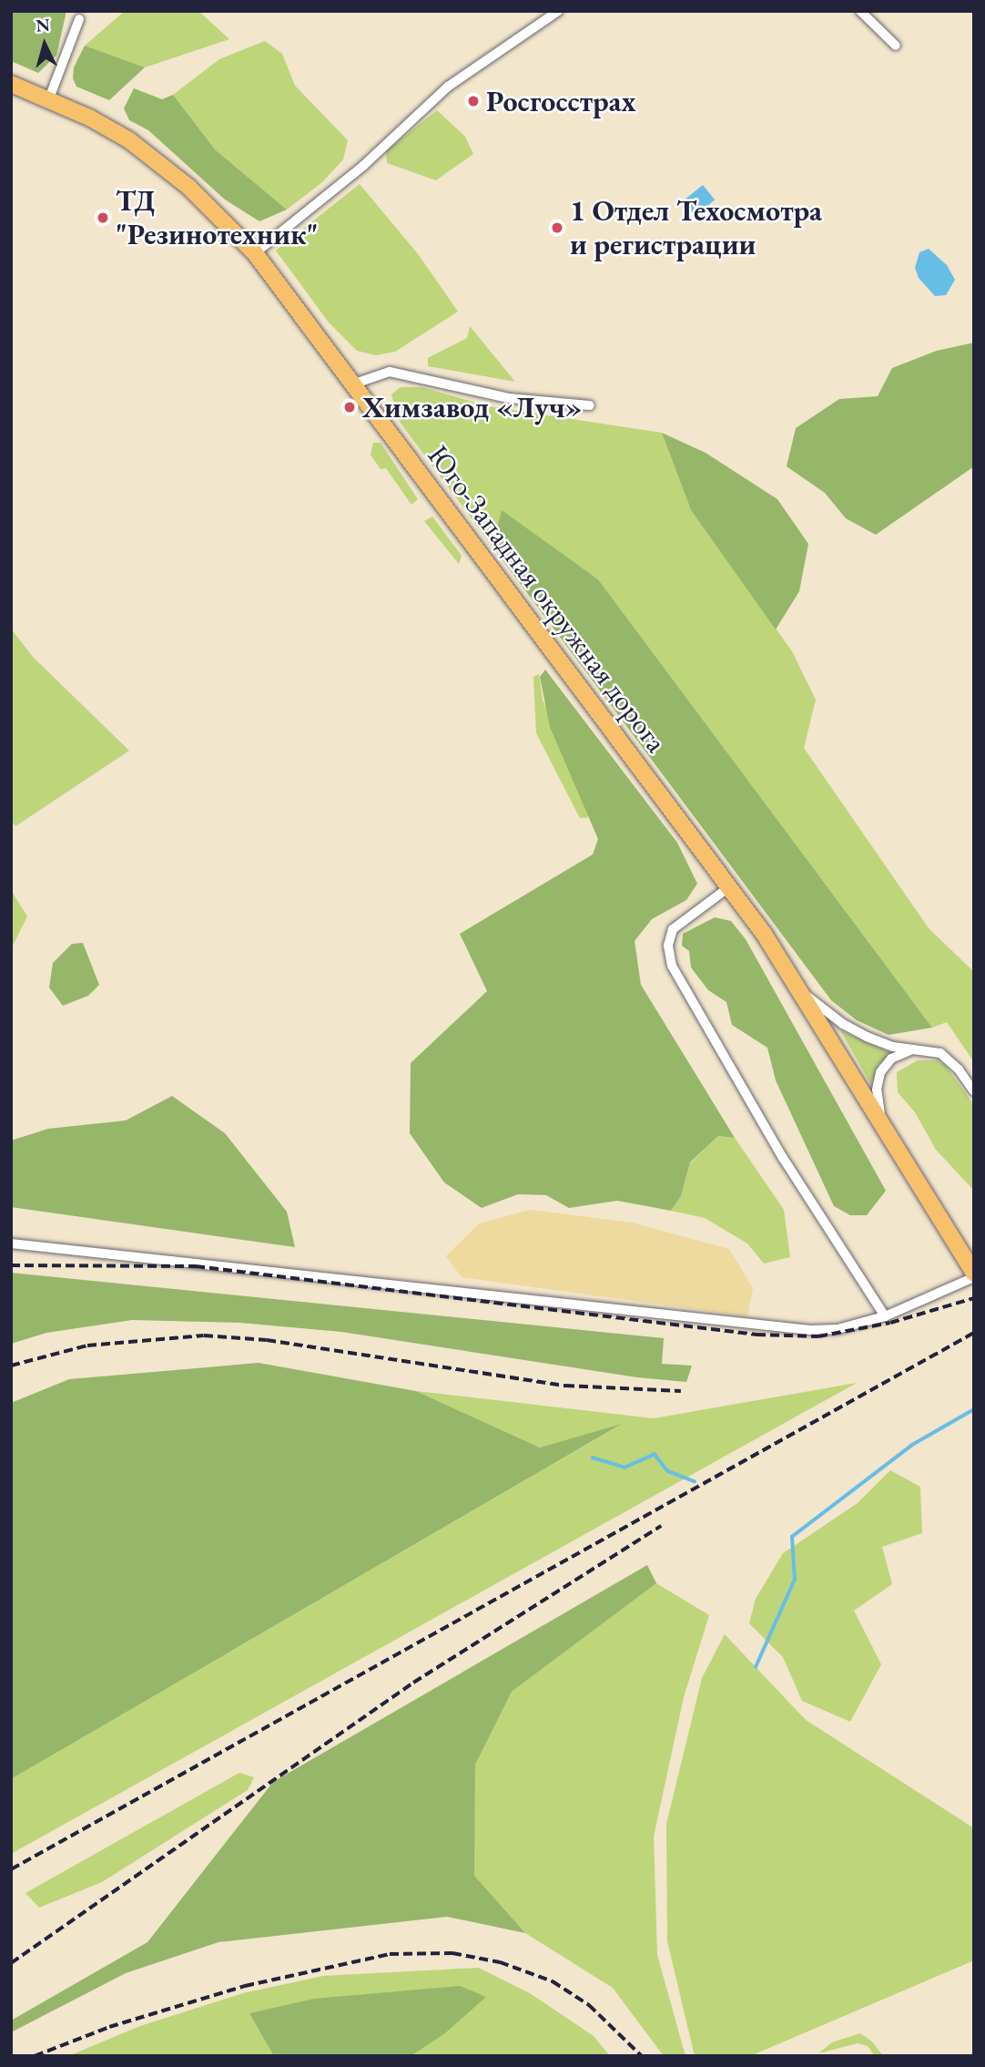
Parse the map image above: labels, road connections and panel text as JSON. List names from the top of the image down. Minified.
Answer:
{"streets":{"highway":["Юго-Западная окружная дорога"]},"places":["Росгосстрах","ТД \"Резинотехник\"","1 Отдел Техосмотра и регистрации","Химзавод «Луч»"],"north":"top"}
